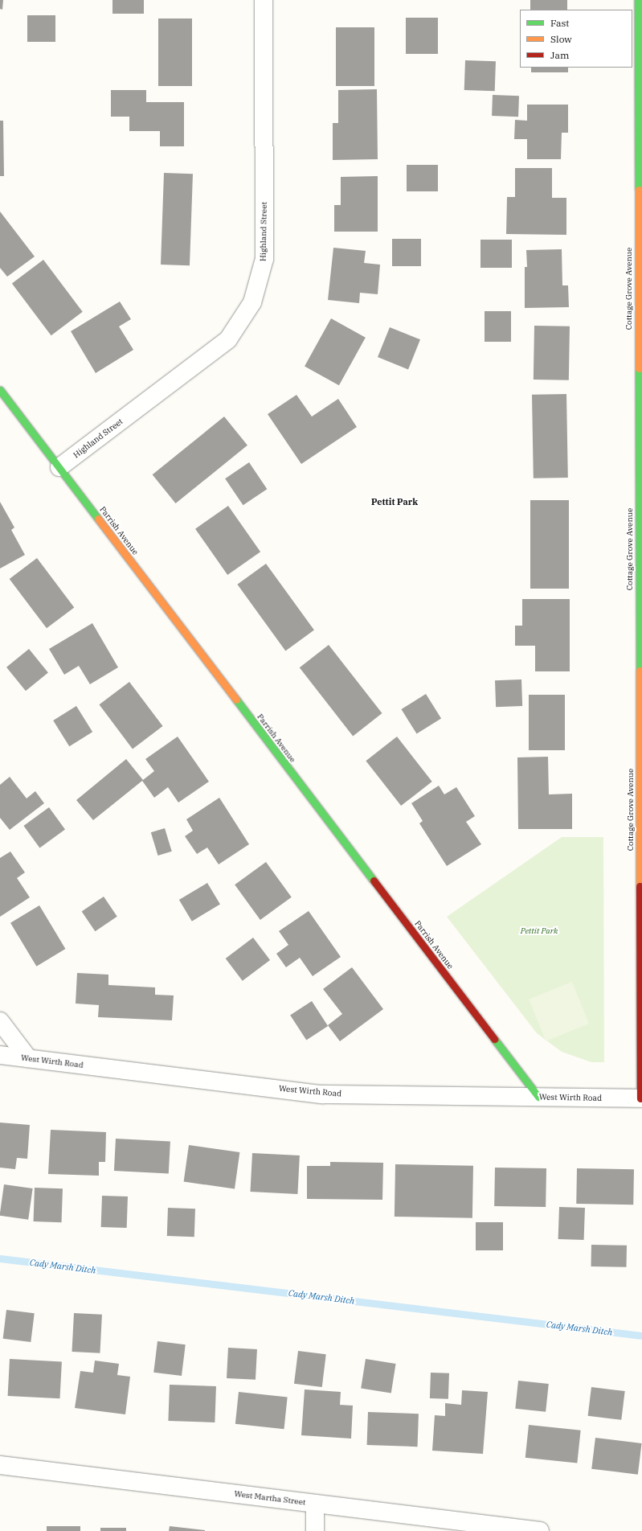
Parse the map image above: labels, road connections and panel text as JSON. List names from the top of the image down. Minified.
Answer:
{"streets":{"street":["Highland Street","Cottage Grove Avenue","Parrish Avenue","West Wirth Road","West Martha Street"]},"crossings":[["Highland Street","Parrish Avenue"],["Cottage Grove Avenue","West Wirth Road"],["Parrish Avenue","West Wirth Road"]],"districts":["Pettit Park"],"water":["Cady Marsh Ditch"],"parks":["Pettit Park"],"legend":["Fast","Slow","Jam"]}
